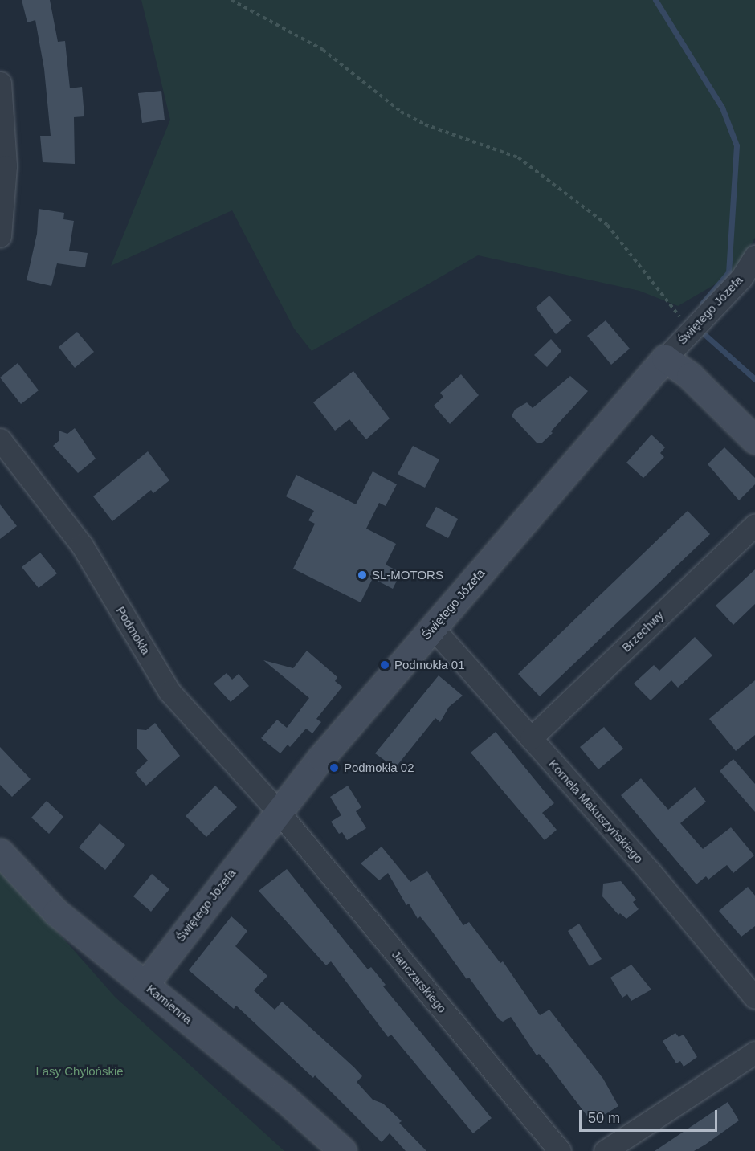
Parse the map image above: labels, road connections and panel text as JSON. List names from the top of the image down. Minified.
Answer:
{"streets":{"street":["Świętego Józefa","Podmokła","Brzechwy","Kornela Makuszyńskiego","Janczarskiego","Kamienna"]},"crossings":[["Świętego Józefa","Podmokła"],["Świętego Józefa","Kornela Makuszyńskiego"],["Świętego Józefa","Janczarskiego"],["Świętego Józefa","Kamienna"],["Podmokła","Janczarskiego"],["Brzechwy","Kornela Makuszyńskiego"]],"parks":["Lasy Chylońskie"],"places":["SL-MOTORS","Podmokła 01","Podmokła 02"],"scale_bar":"50 m"}
